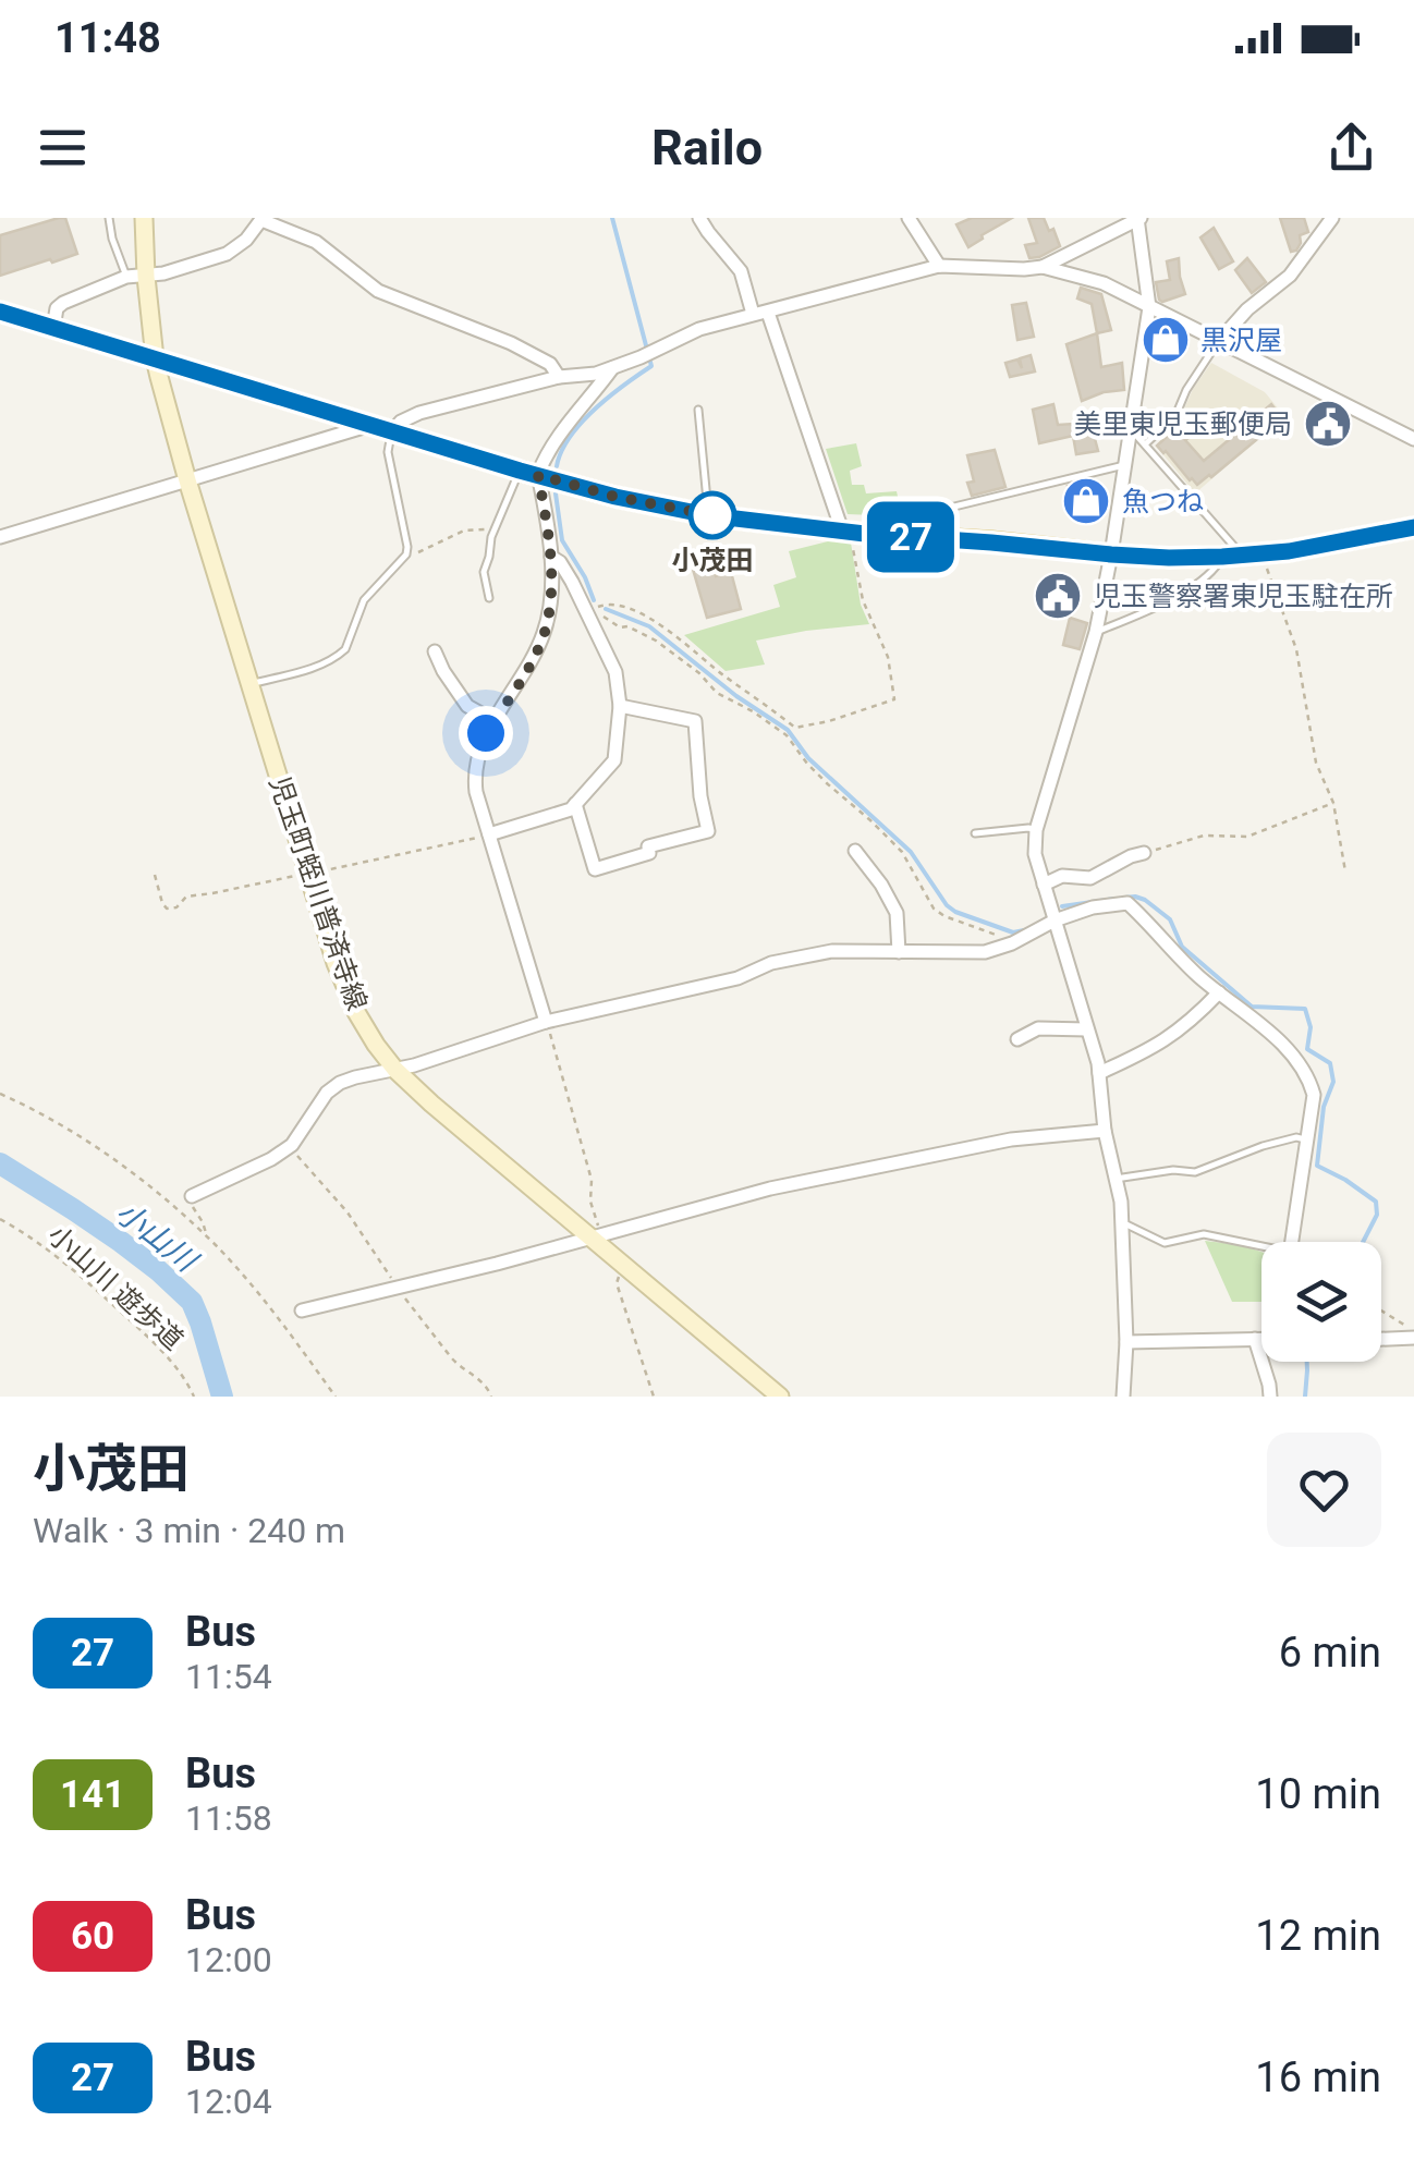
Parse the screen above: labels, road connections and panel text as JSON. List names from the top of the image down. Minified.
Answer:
{"streets":{"main road":["児玉町蛭川普済寺線"],"path":["小山川 遊歩道"]},"water":["小山川"],"places":{"shop":["黒沢屋","魚つね"],"public building":["美里東児玉郵便局","児玉警察署東児玉駐在所"],"other":["小茂田"]},"lines":["bus line 27"],"page":{"status":"11:48","header":"Railo","on_map":"27","heading":["小茂田","Walk · 3 min · 240 m"],"list":[{"mark":"27","name":"Bus","note":"11:54","value":"6 min"},{"mark":"141","name":"Bus","note":"11:58","value":"10 min"},{"mark":"60","name":"Bus","note":"12:00","value":"12 min"},{"mark":"27","name":"Bus","note":"12:04","value":"16 min"}]}}
